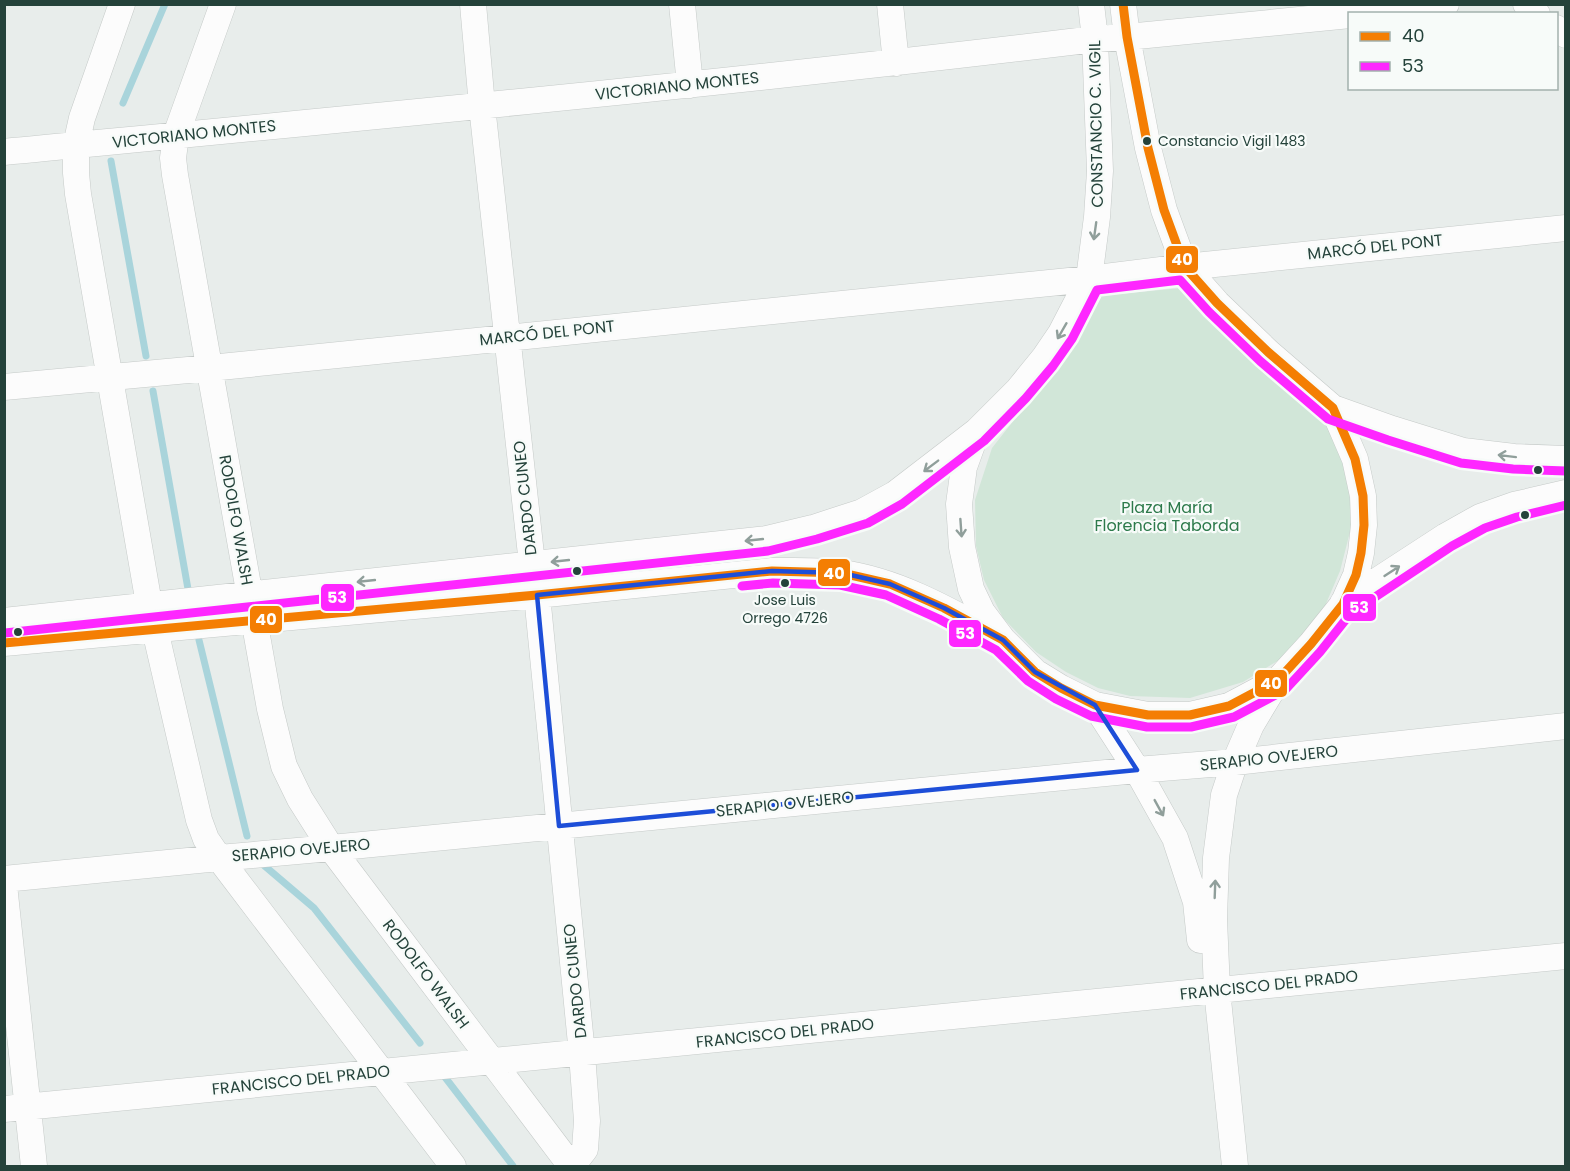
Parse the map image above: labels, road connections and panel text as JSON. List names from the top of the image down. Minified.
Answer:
{"streets":{"street":["VICTORIANO MONTES","CONSTANCIO C. VIGIL","MARCÓ DEL PONT","DARDO CUNEO","RODOLFO WALSH","SERAPIO OVEJERO","FRANCISCO DEL PRADO"]},"crossings":[["VICTORIANO MONTES","CONSTANCIO C. VIGIL"],["VICTORIANO MONTES","DARDO CUNEO"],["VICTORIANO MONTES","RODOLFO WALSH"],["CONSTANCIO C. VIGIL","MARCÓ DEL PONT"],["MARCÓ DEL PONT","DARDO CUNEO"],["MARCÓ DEL PONT","RODOLFO WALSH"],["DARDO CUNEO","RODOLFO WALSH"],["DARDO CUNEO","SERAPIO OVEJERO"],["DARDO CUNEO","FRANCISCO DEL PRADO"],["RODOLFO WALSH","SERAPIO OVEJERO"],["RODOLFO WALSH","FRANCISCO DEL PRADO"]],"parks":["Plaza María Florencia Taborda"],"places":["Constancio Vigil 1483","Jose Luis Orrego 4726"],"lines":["transit line 40","transit line 53"],"legend":["40","53"]}
